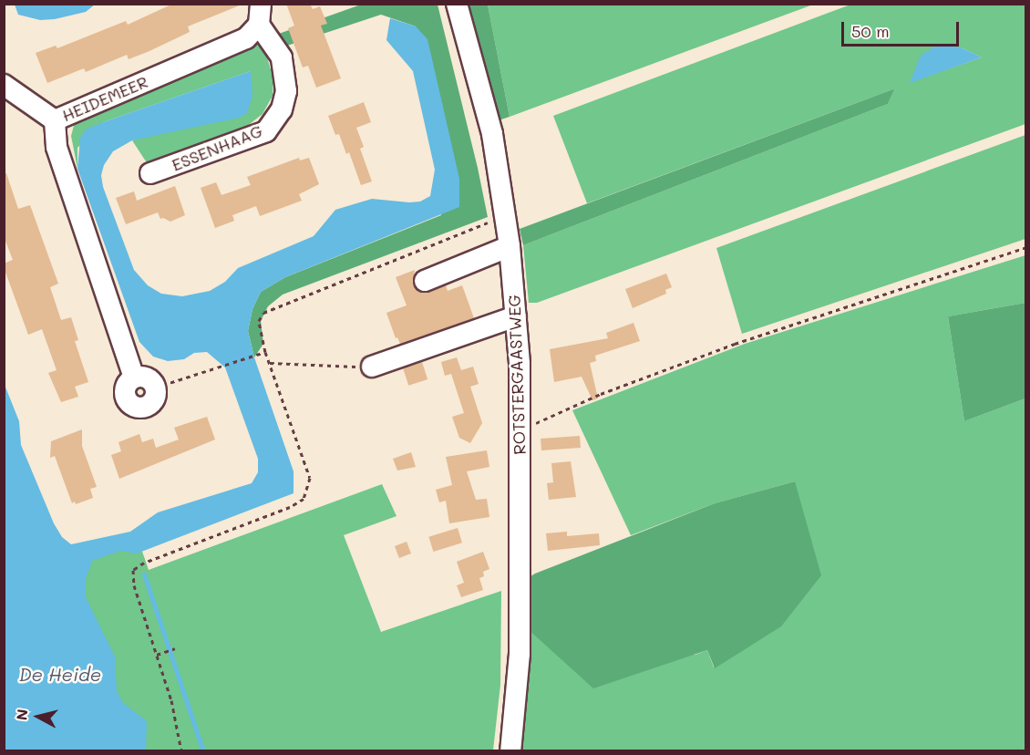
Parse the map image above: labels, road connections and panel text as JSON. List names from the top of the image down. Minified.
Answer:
{"streets":{"street":["HEIDEMEER","ESSENHAAG","ROTSTERGAASTWEG"]},"crossings":[["HEIDEMEER","ESSENHAAG"]],"water":["De Heide"],"scale_bar":"50 m","north":"left"}
